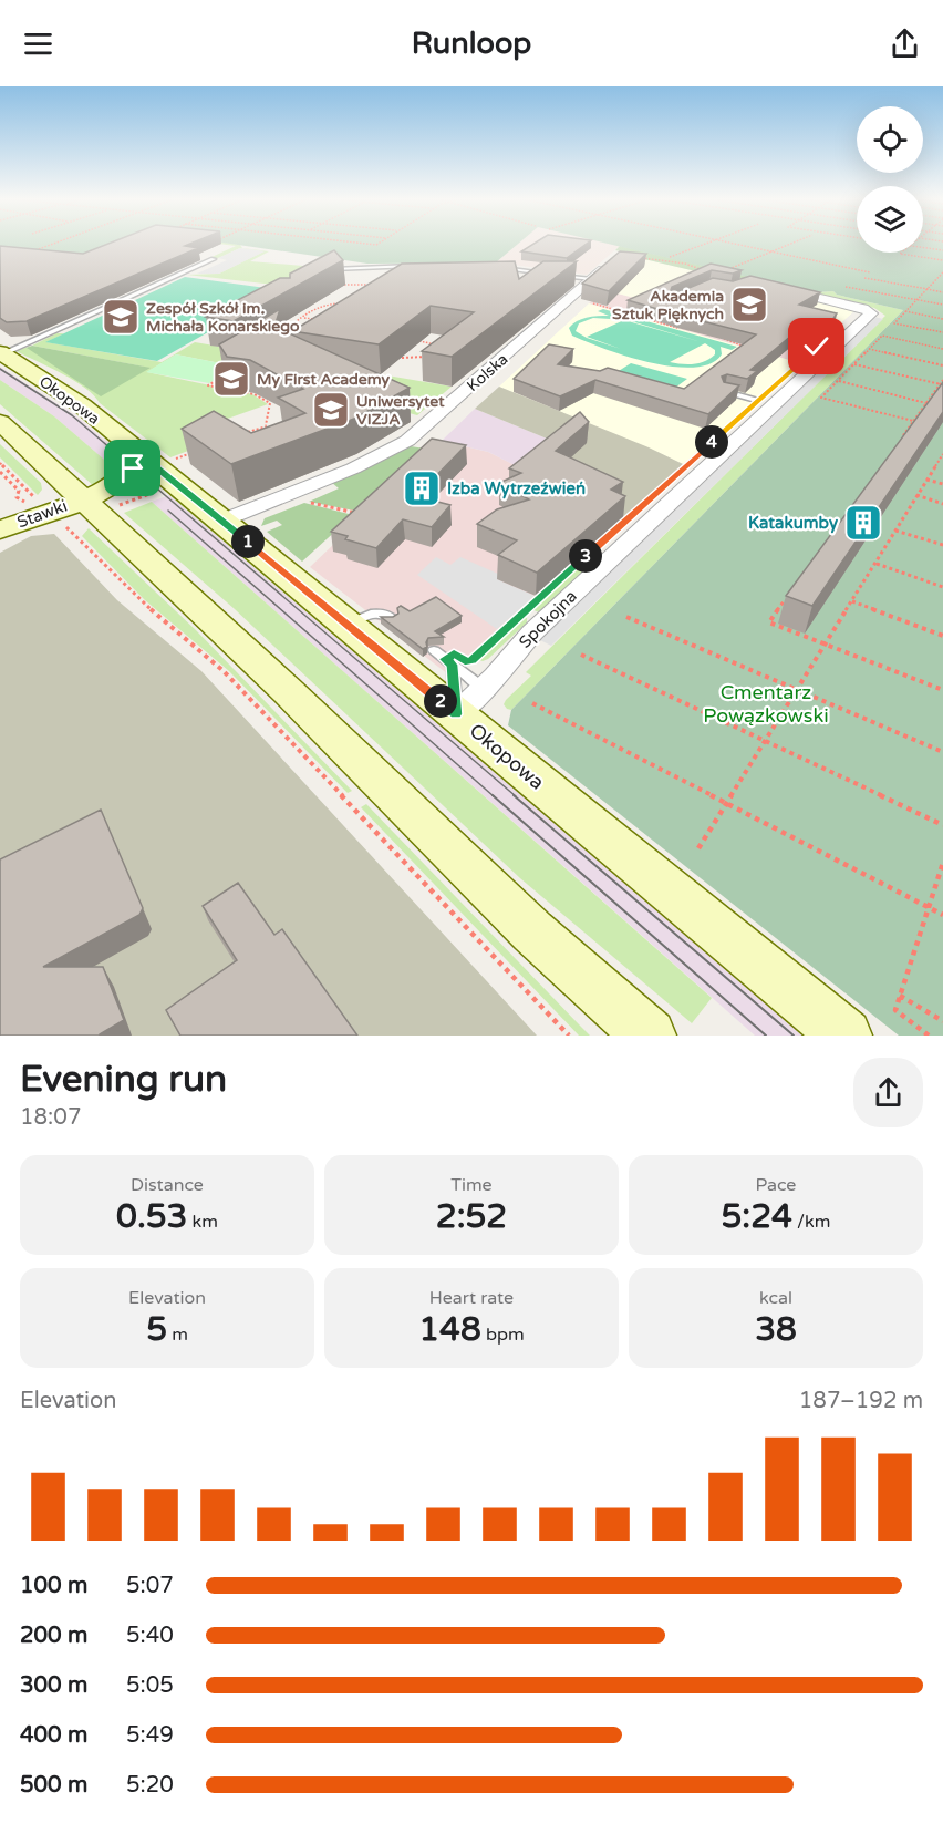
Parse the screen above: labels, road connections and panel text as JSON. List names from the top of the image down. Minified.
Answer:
{"streets":{"main road":["Okopowa","Stawki"],"street":["Kolska","Spokojna"]},"crossings":[["Kolska","Okopowa"],["Okopowa","Spokojna"]],"parks":["Cmentarz Powązkowski"],"places":{"school or university":["Akademia Sztuk Pięknych","Zespół Szkół im. Michała Konarskiego","My First Academy","Uniwersytet VIZJA"],"building":["Izba Wytrzeźwień","Katakumby"]},"page":{"header":"Runloop","pins":["4","1","3","2"],"heading":["Evening run","18:07"],"stats":[["Distance","0.53 km"],["Time","2:52"],["Pace","5:24 /km"],["Elevation","5 m"],["Heart rate","148 bpm"],["kcal","38"]],"chart":["Elevation","187–192 m"],"list":[{"name":"100 m","note":"5:07"},{"name":"200 m","note":"5:40"},{"name":"300 m","note":"5:05"},{"name":"400 m","note":"5:49"},{"name":"500 m","note":"5:20"}]}}
